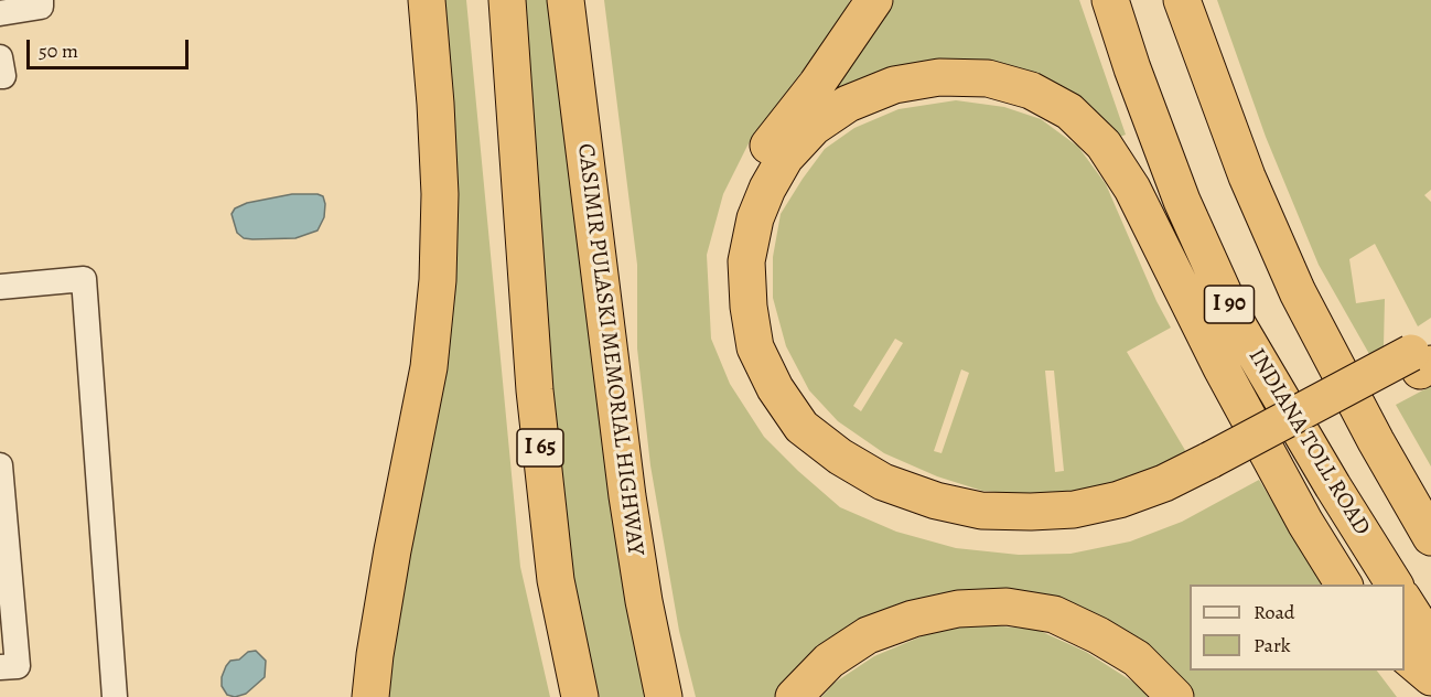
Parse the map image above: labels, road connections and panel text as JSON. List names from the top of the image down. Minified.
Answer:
{"streets":{"highway":["I 90","CASIMIR PULASKI MEMORIAL HIGHWAY","INDIANA TOLL ROAD","I 65"]},"legend":["Road","Park"],"scale_bar":"50 m"}
